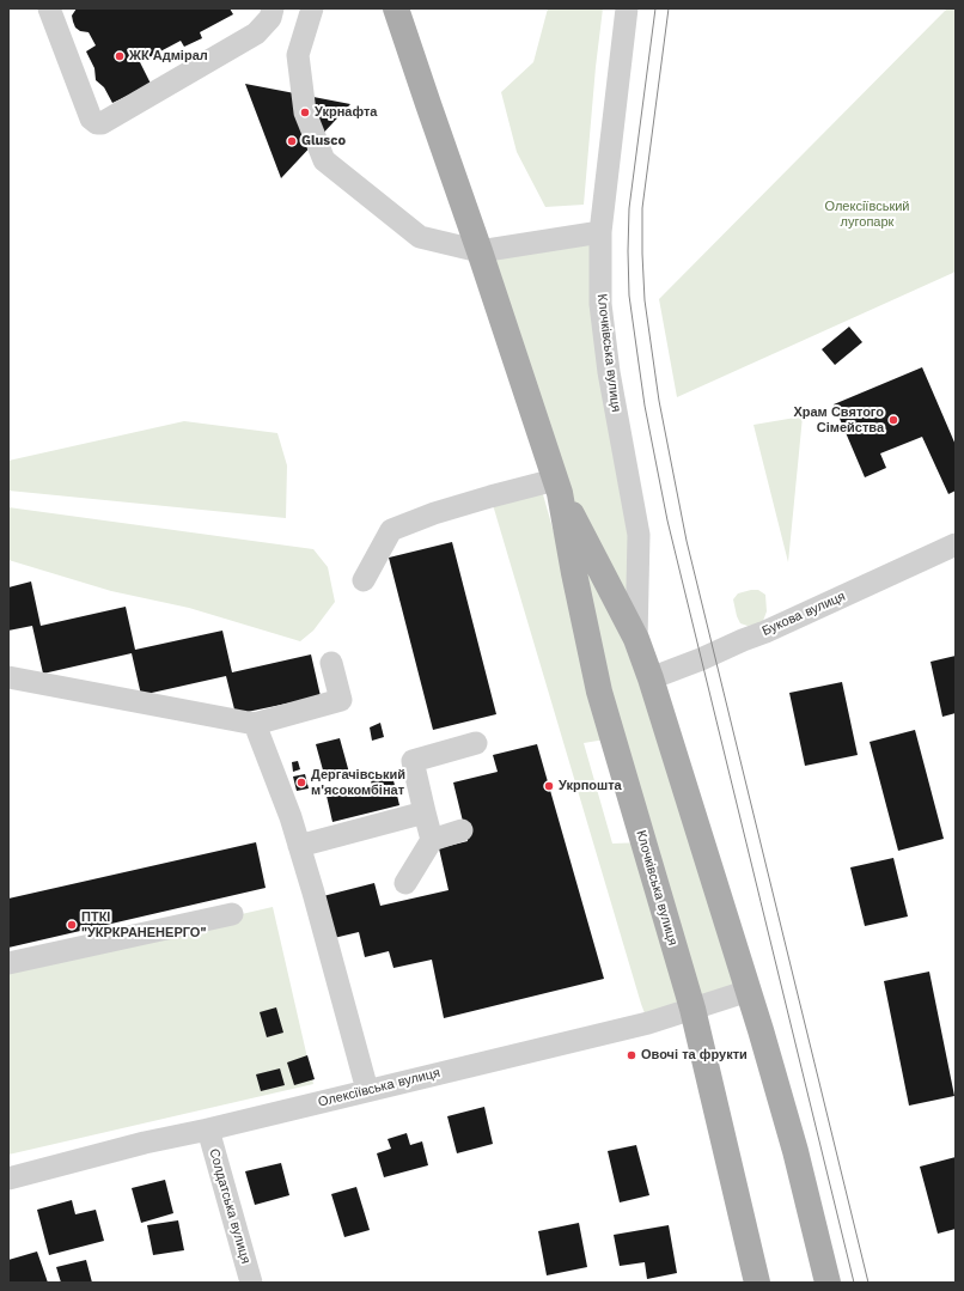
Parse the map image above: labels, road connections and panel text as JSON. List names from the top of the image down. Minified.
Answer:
{"streets":{"main road":["Клочківська вулиця"],"street":["Букова вулиця","Олексіївська вулиця","Солдатська вулиця"]},"crossings":[["Клочківська вулиця","Букова вулиця"],["Клочківська вулиця","Олексіївська вулиця"],["Олексіївська вулиця","Солдатська вулиця"]],"parks":["Олексіївський лугопарк"],"places":["ЖК Адмірал","Укрнафта","Glusco","Храм Святого Сімейства","Дергачівський м'ясокомбінат","Укрпошта","ПТКІ \"УКРКРАНЕНЕРГО\"","Овочі та фрукти"]}
